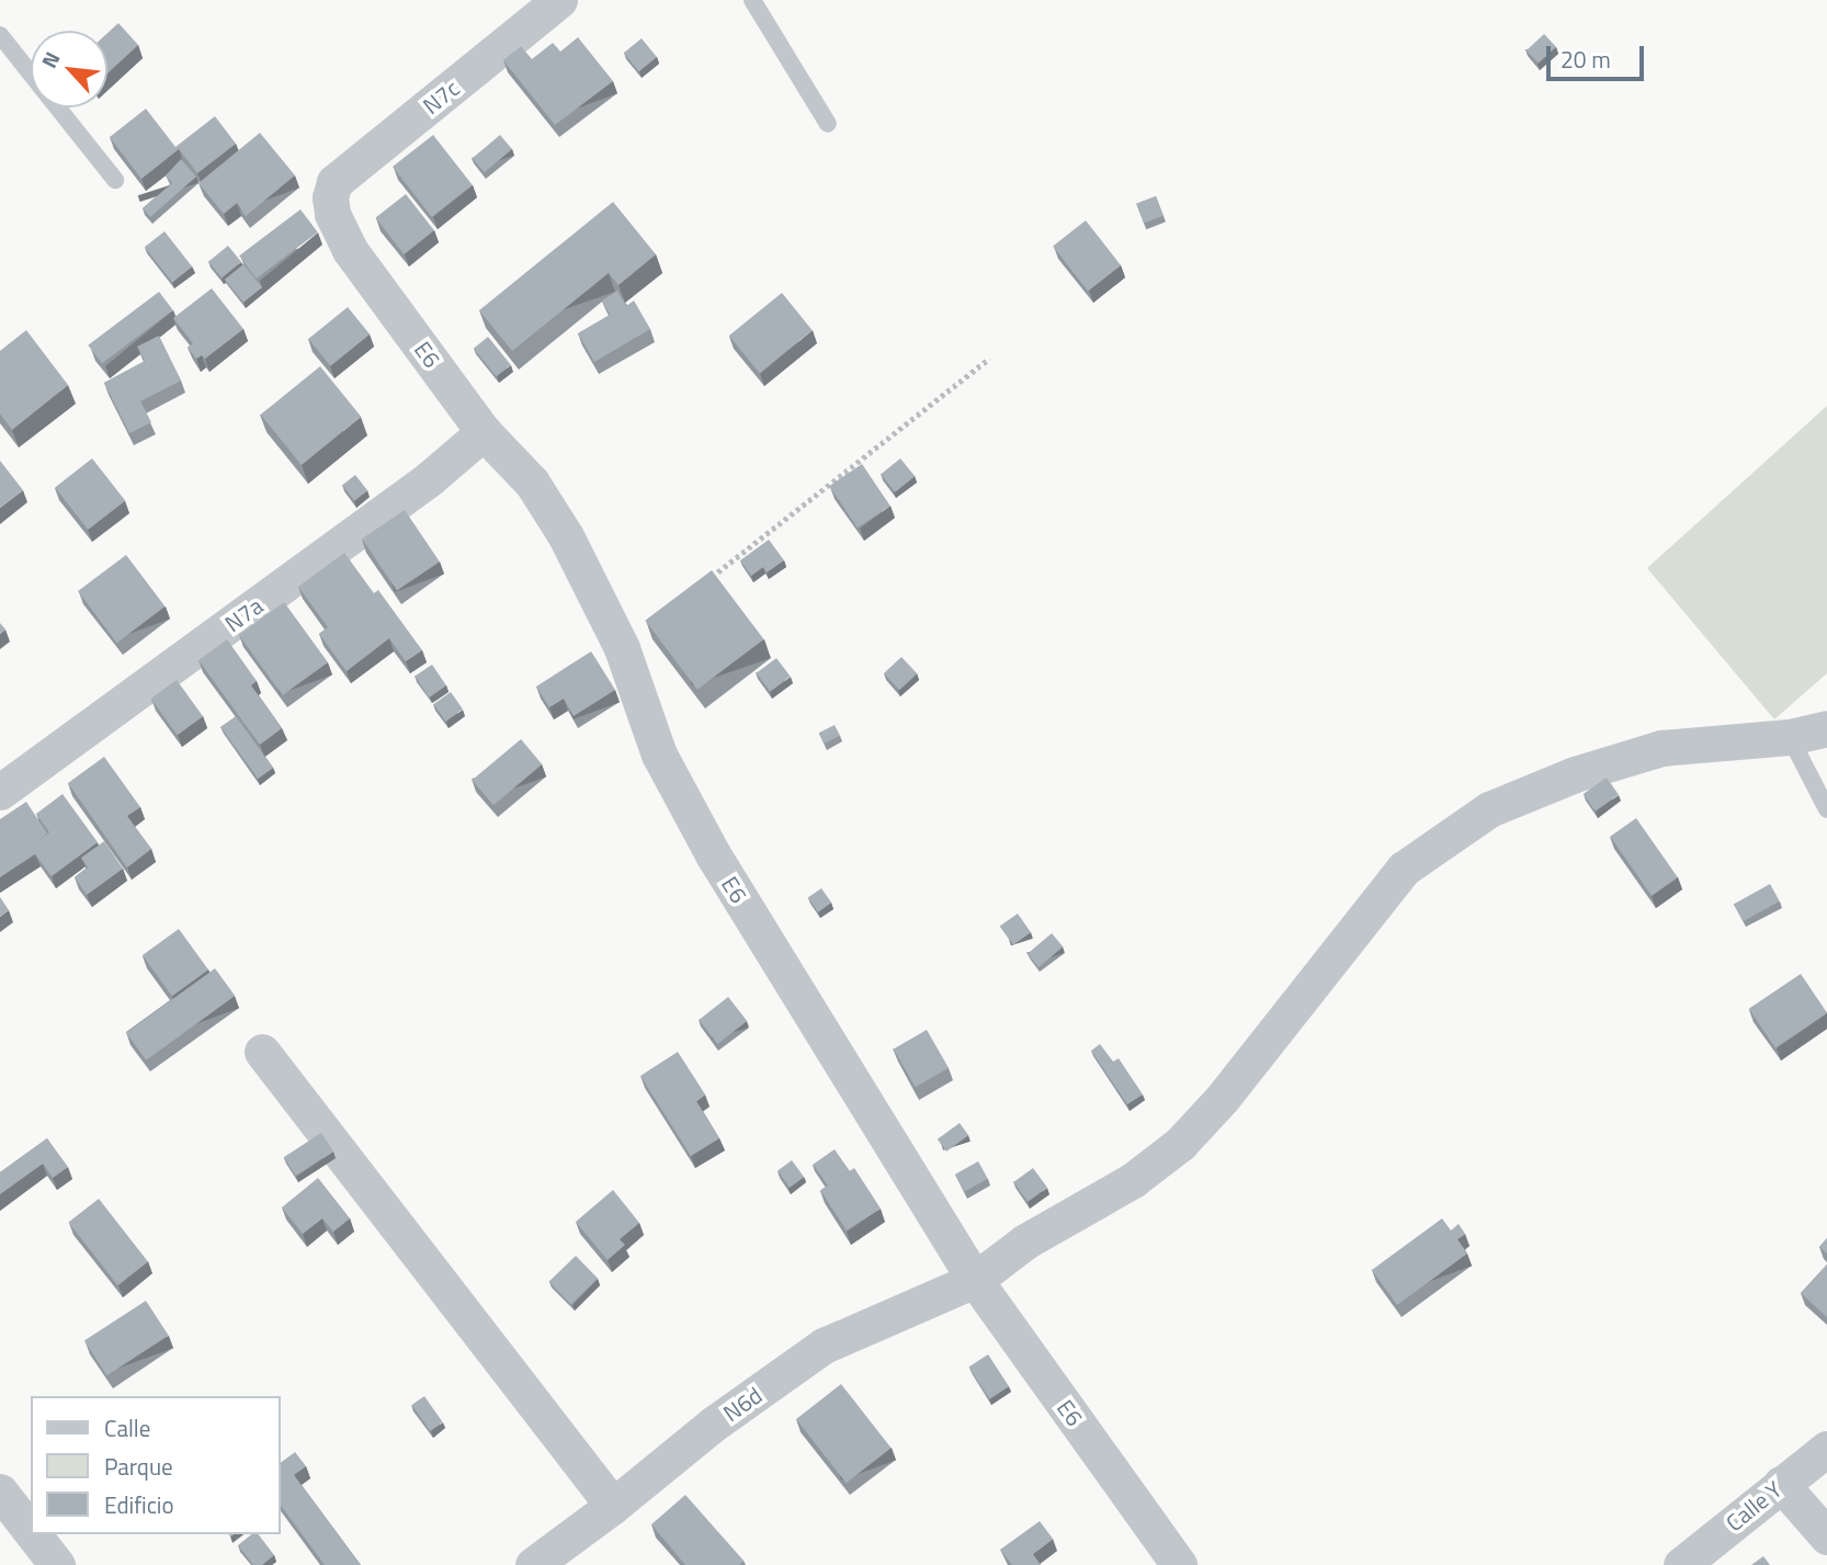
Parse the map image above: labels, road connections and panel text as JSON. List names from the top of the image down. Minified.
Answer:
{"streets":{"street":["N7c","E6","N7a","N6d","Calle Y"]},"crossings":[["N7c","E6"],["E6","N7a"],["E6","N6d"]],"legend":["Calle","Parque","Edificio"],"scale_bar":"20 m","north":"top left"}
